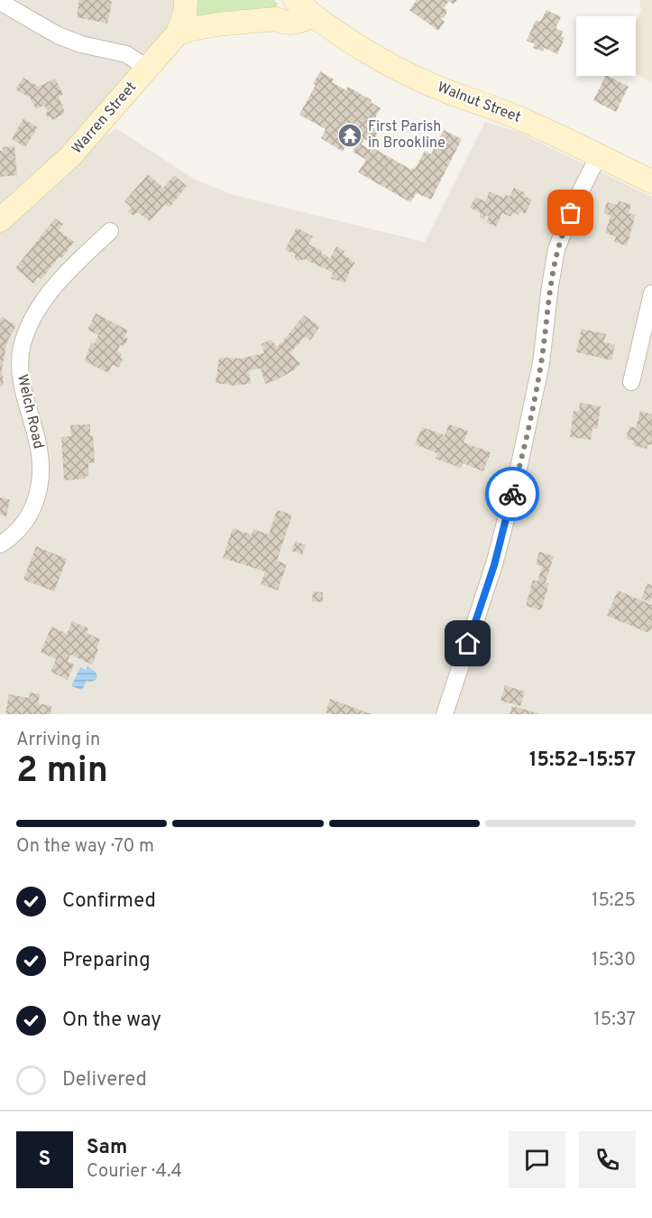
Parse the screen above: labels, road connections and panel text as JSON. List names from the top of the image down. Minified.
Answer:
{"streets":{"street":["Walnut Street","Warren Street","Welch Road"]},"crossings":[["Walnut Street","Warren Street"]],"places":{"temple":["First Parish in Brookline"]},"page":{"heading":["2 min","Arriving in","15:52–15:57"],"panel":["Sam","Courier · 4.4"],"bar":"On the way · 70 m","list":[["Confirmed","15:25"],["Preparing","15:30"],["On the way","15:37"],"Delivered"],"round":"S"}}
